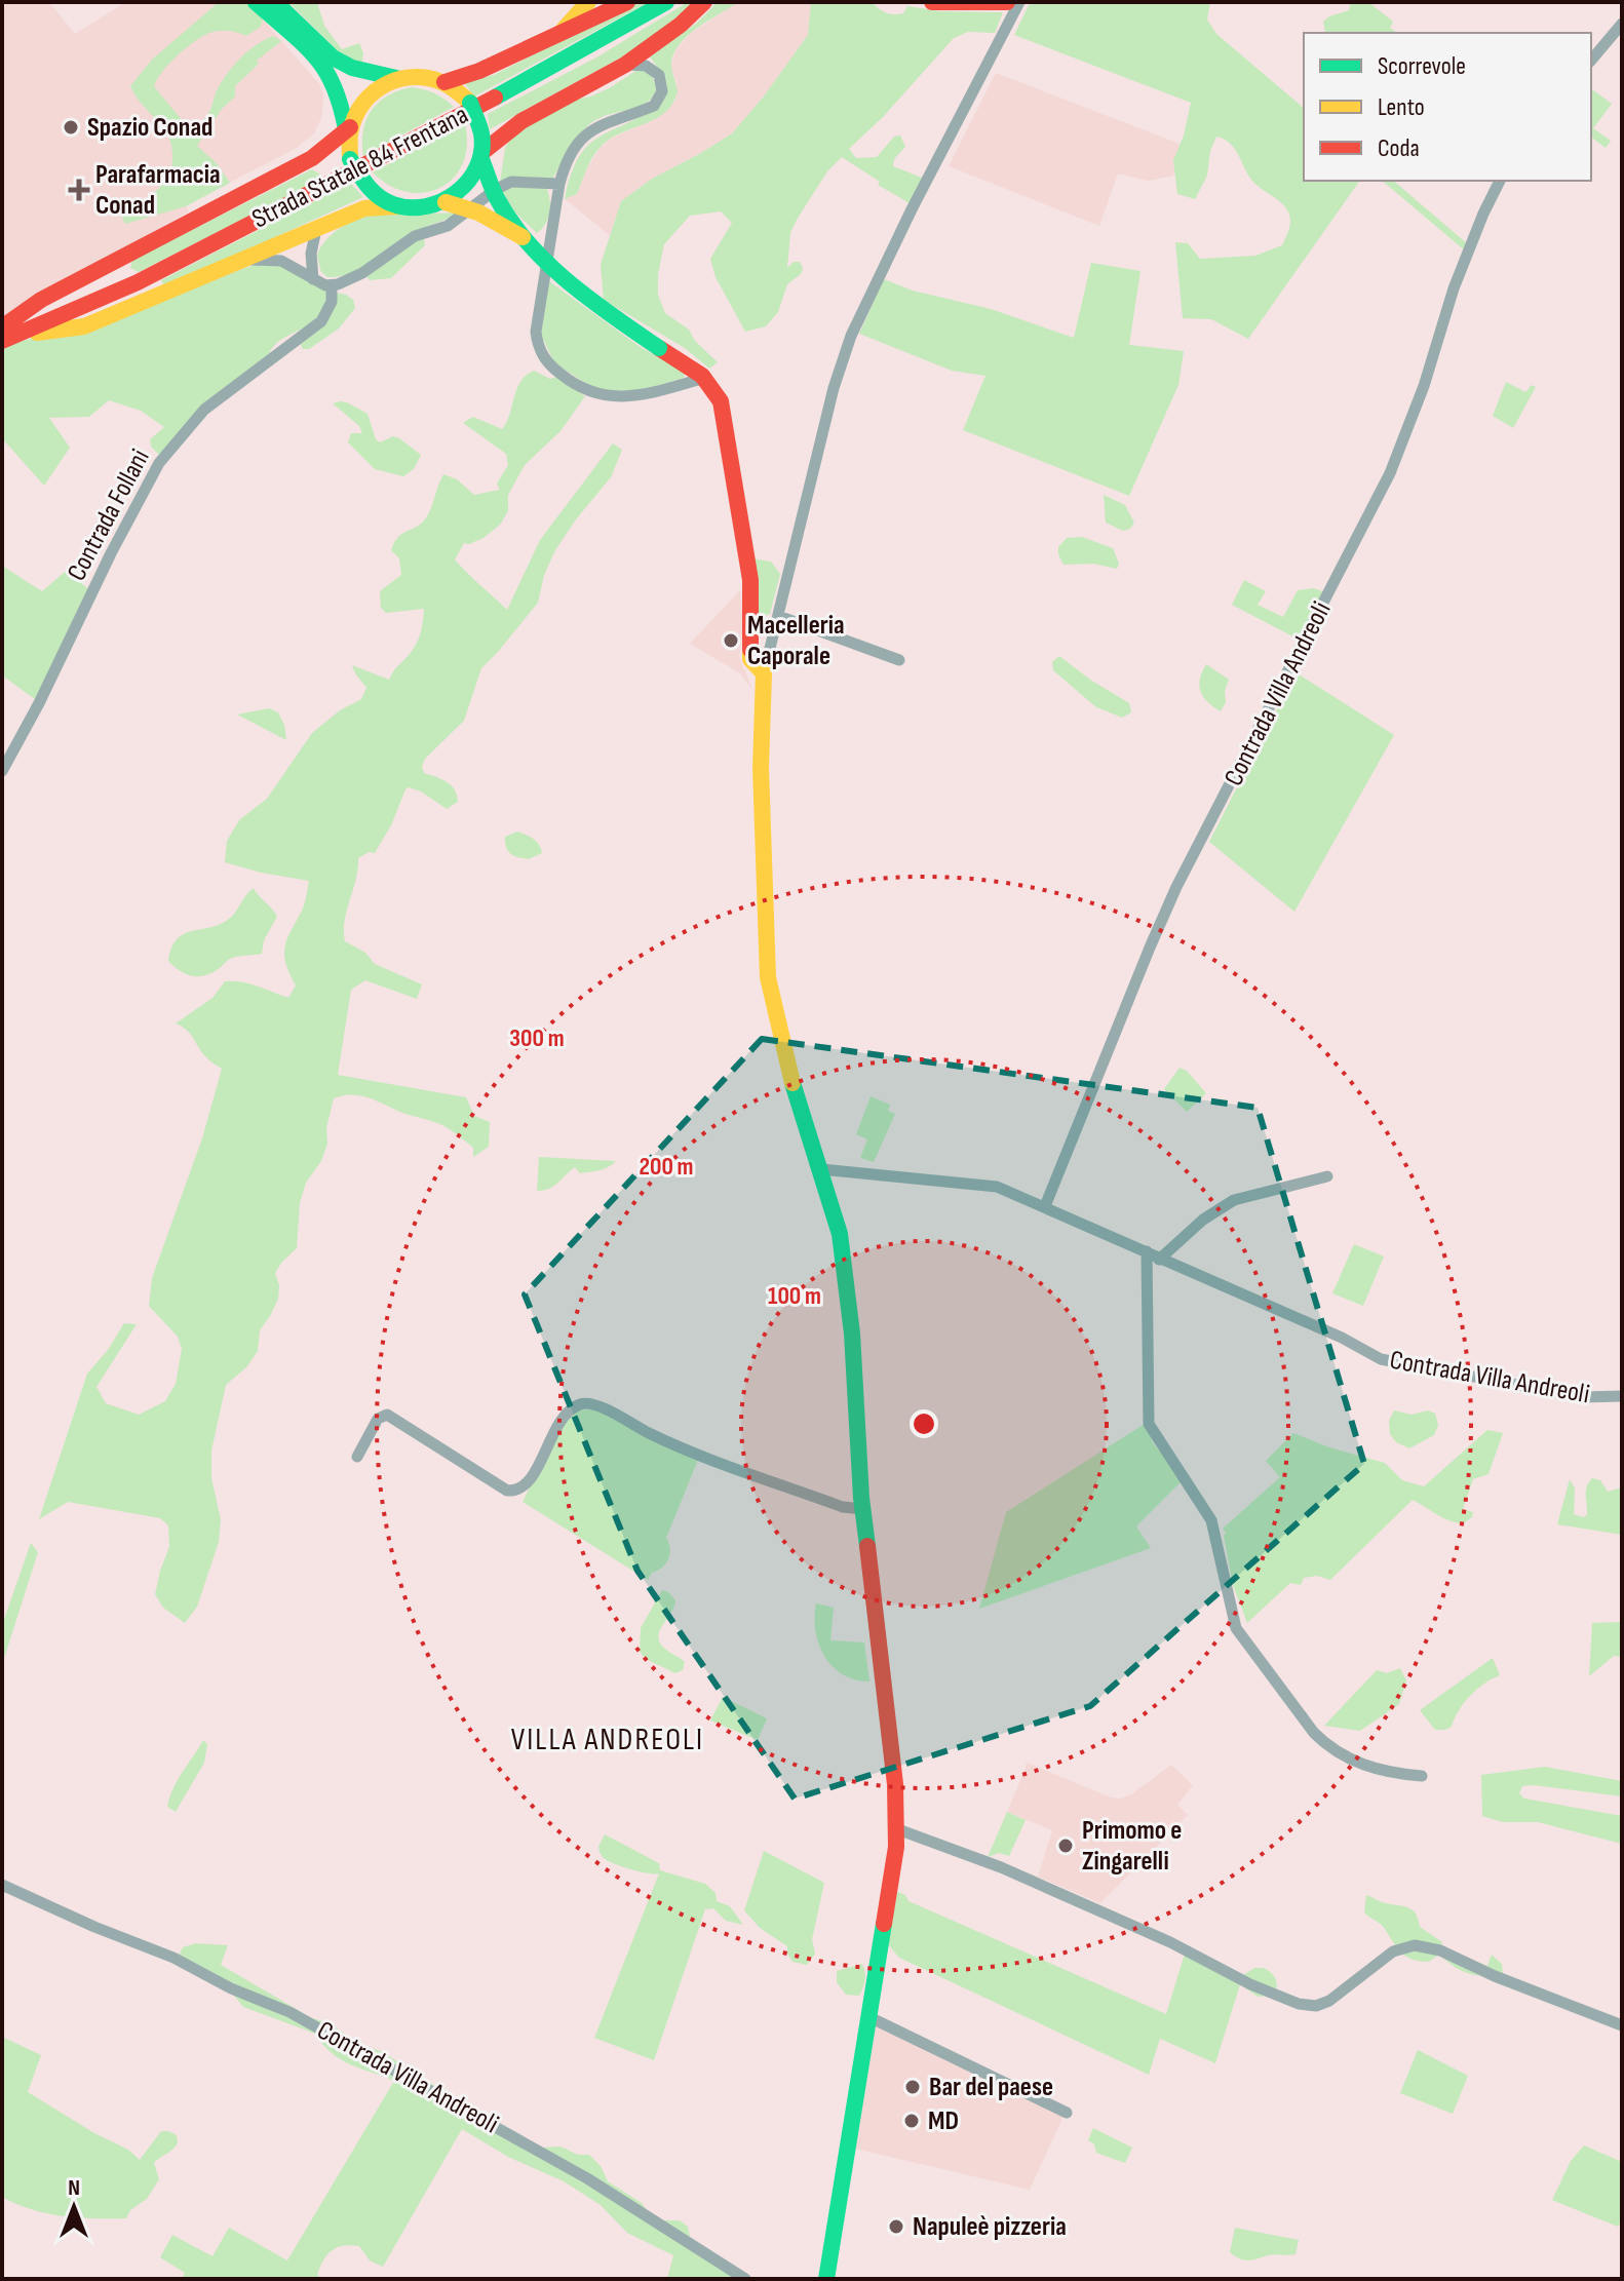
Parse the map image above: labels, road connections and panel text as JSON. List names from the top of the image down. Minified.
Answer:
{"streets":{"main road":["Strada Statale 84 Frentana"],"street":["Contrada Follani","Contrada Villa Andreoli"]},"districts":["VILLA ANDREOLI"],"places":{"other":["Spazio Conad","Macelleria Caporale","Primomo e Zingarelli","Bar del paese","MD","Napuleè pizzeria"],"health":["Parafarmacia Conad"]},"legend":["Scorrevole","Lento","Coda"],"north":"top","rings":["300 m","200 m","100 m"]}
